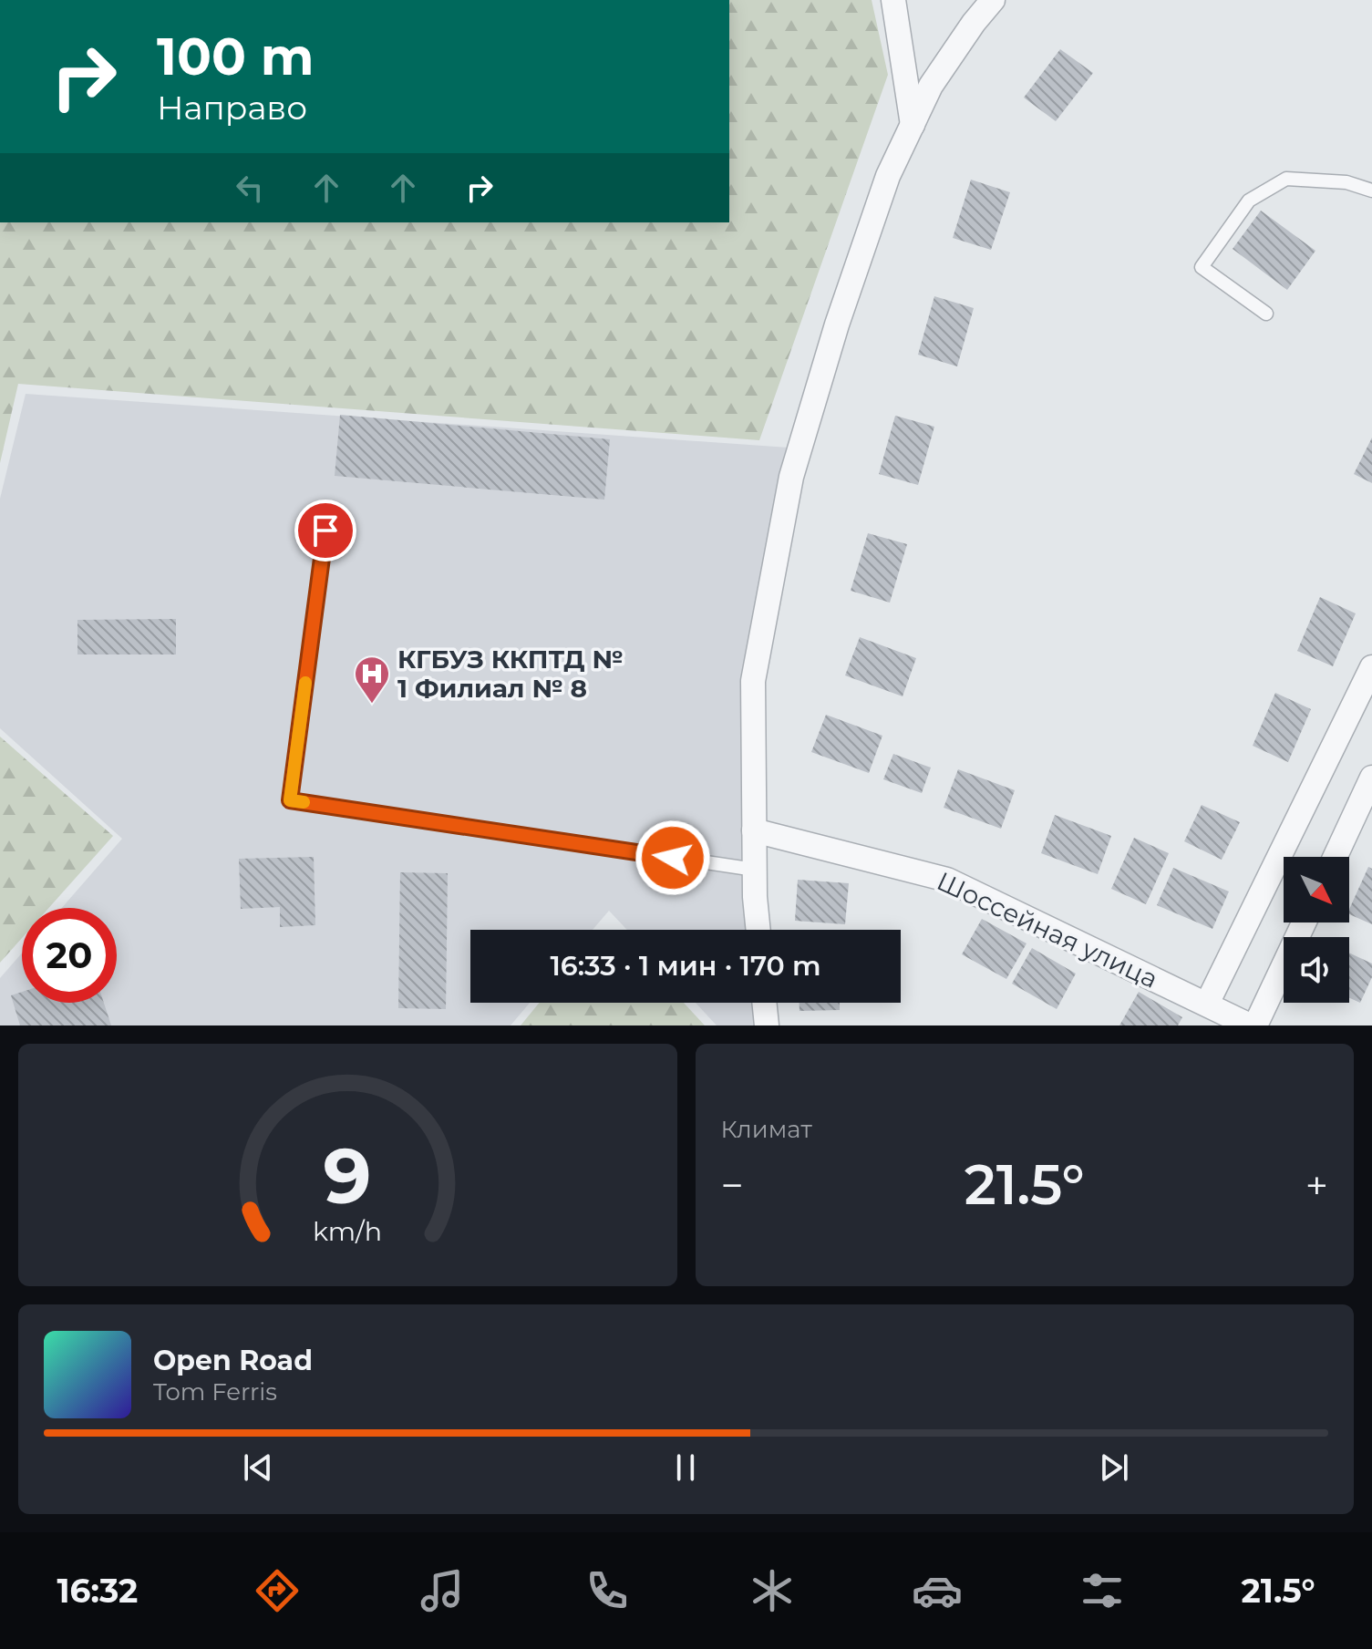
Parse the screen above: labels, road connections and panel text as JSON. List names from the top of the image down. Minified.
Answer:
{"streets":{"street":["Шоссейная улица"]},"places":{"hospital":["КГБУЗ ККПТД № 1 Филиал № 8"]},"north":"bottom right","page":{"turn":["100 m","Направо"],"limit":"20","trip":"16:33 · 1 мин · 170 m","tile":"Климат","heat":["−","21.5°","+"],"song":["Open Road","Tom Ferris"],"tabs":["16:32","21.5°"],"gauge":["9","km/h"]}}
